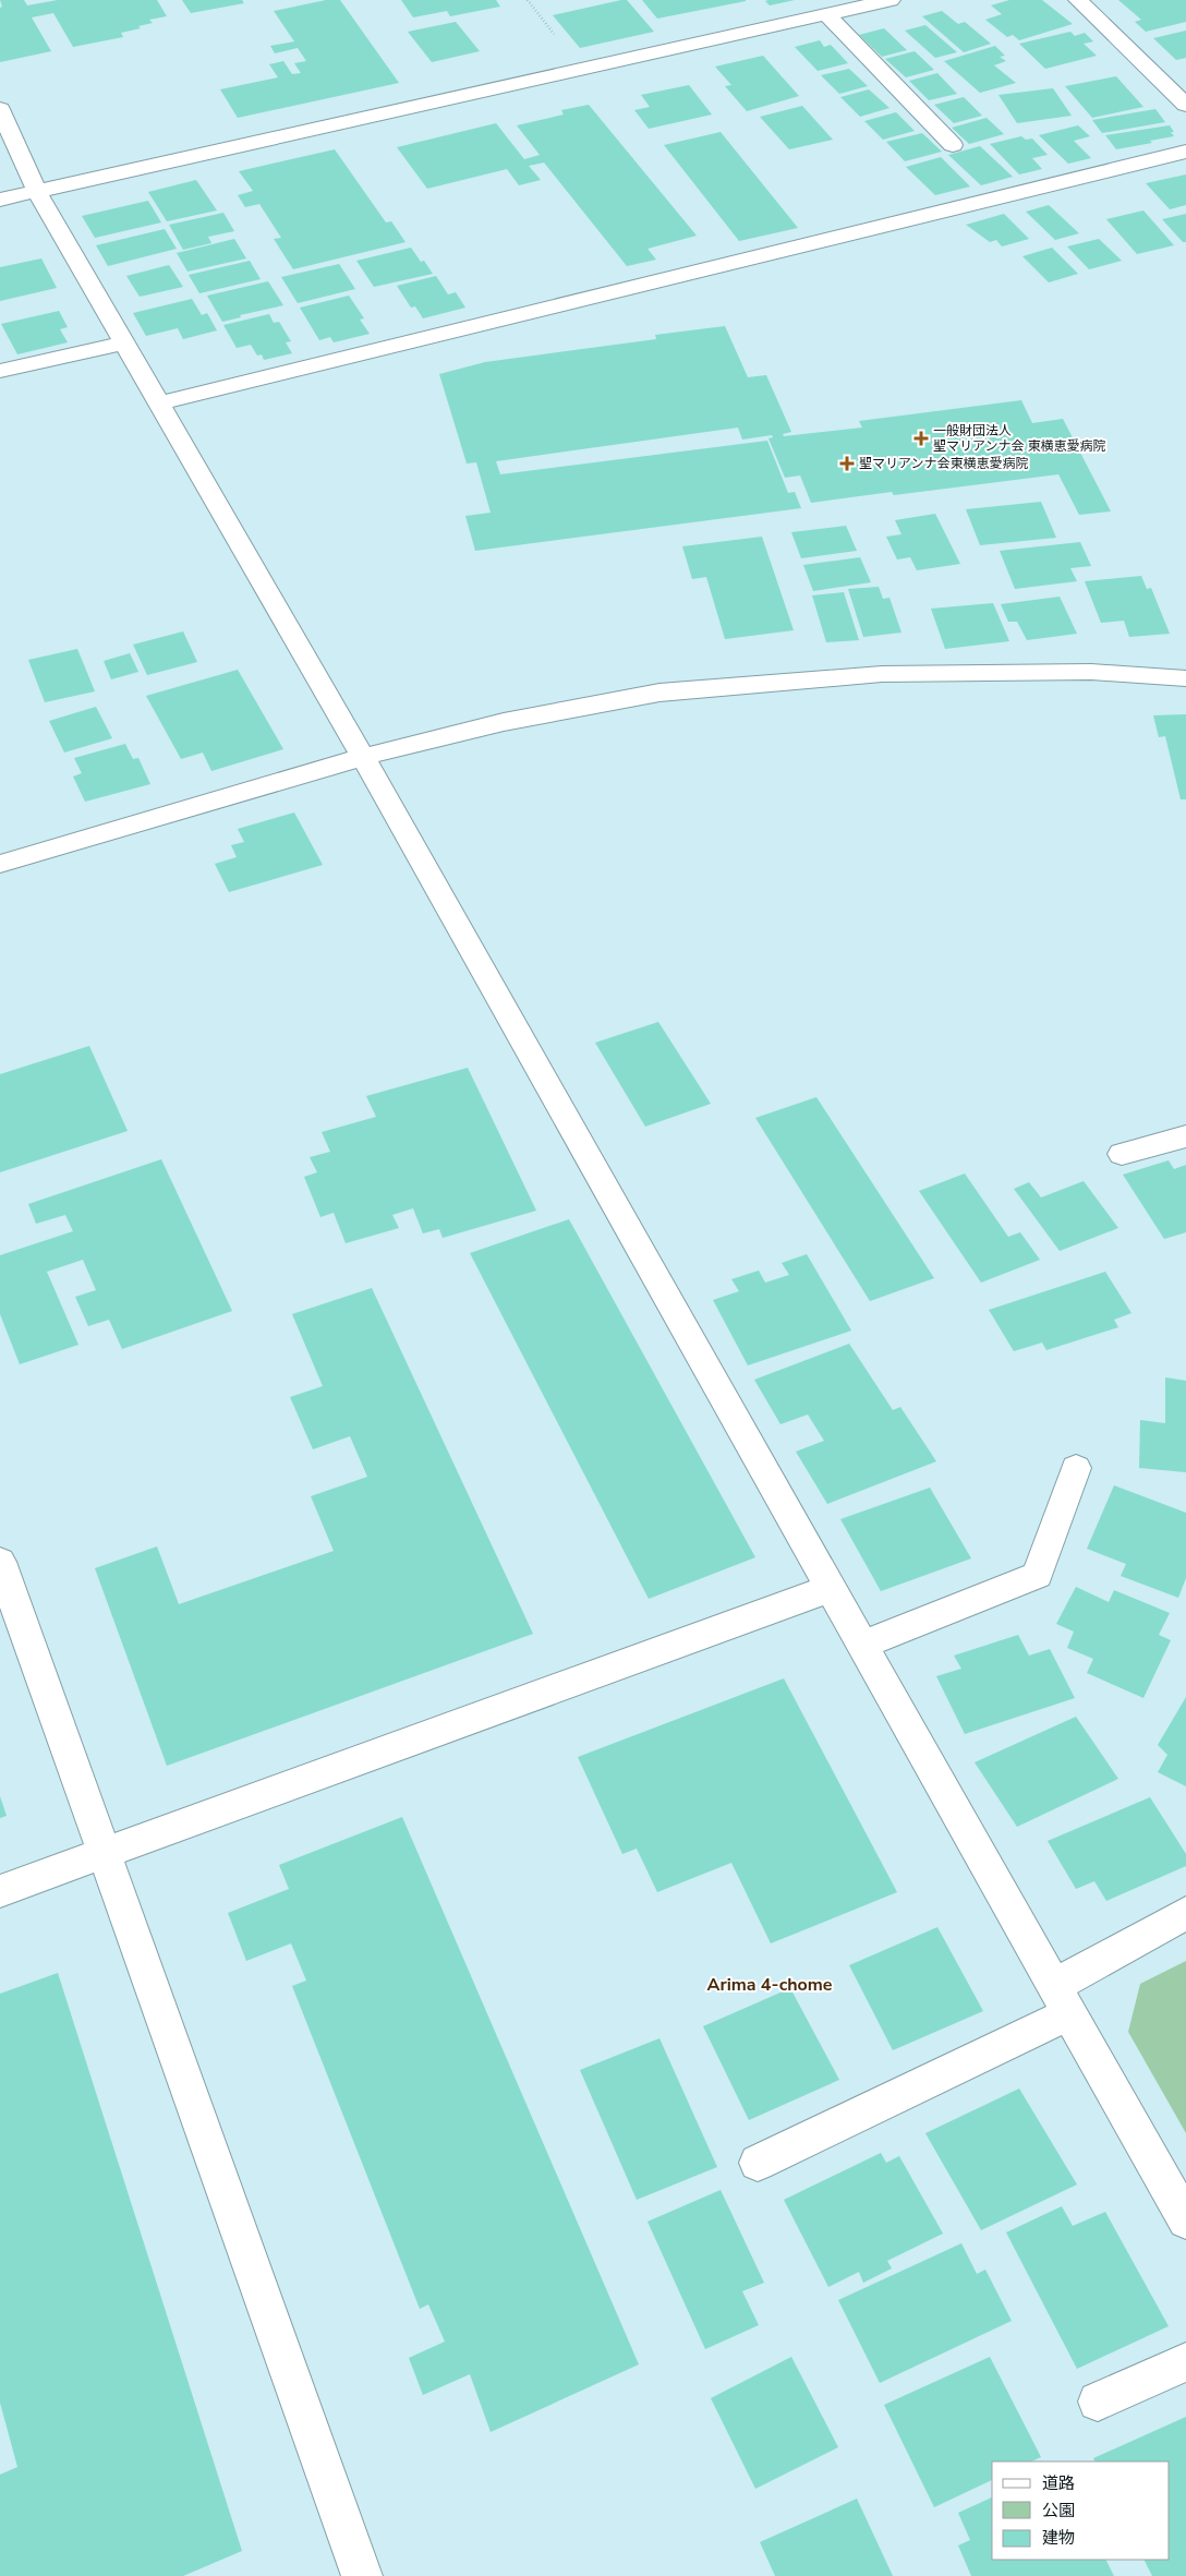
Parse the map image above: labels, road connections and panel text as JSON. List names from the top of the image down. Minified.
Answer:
{"districts":["Arima 4-chome"],"places":{"health":["一般財団法人 聖マリアンナ会 東横恵愛病院","聖マリアンナ会東横恵愛病院"]},"legend":["道路","公園","建物"]}
